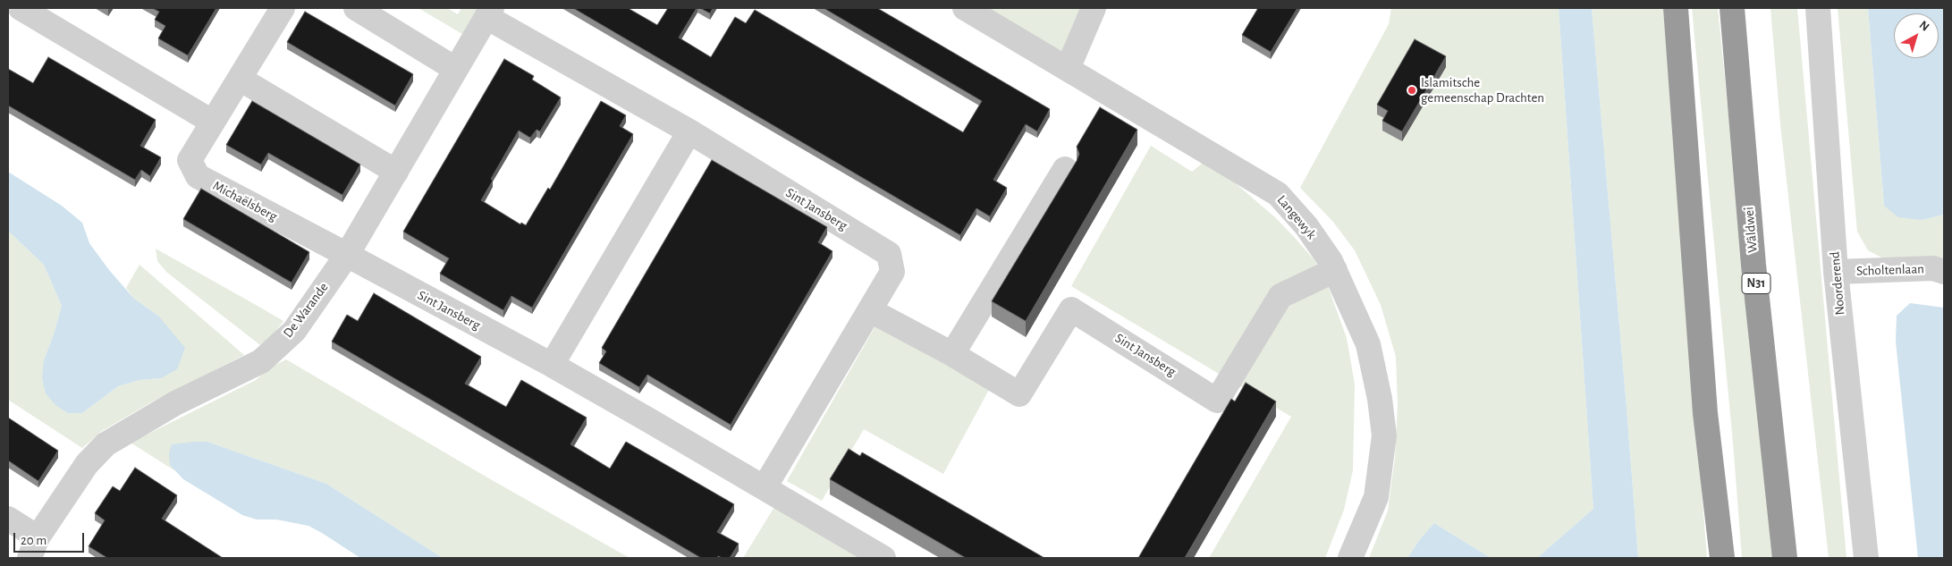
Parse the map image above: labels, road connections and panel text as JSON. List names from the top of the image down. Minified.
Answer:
{"streets":{"highway":["Wâldwei","N31"],"street":["Michaëlsberg","Sint Jansberg","Langewyk","Scholtenlaan","Noorderend","De Warande"]},"crossings":[["Michaëlsberg","Sint Jansberg"],["Michaëlsberg","De Warande"],["Sint Jansberg","Langewyk"],["Sint Jansberg","De Warande"],["Scholtenlaan","Noorderend"]],"places":["Islamitsche gemeenschap Drachten"],"scale_bar":"20 m","north":"top right"}
